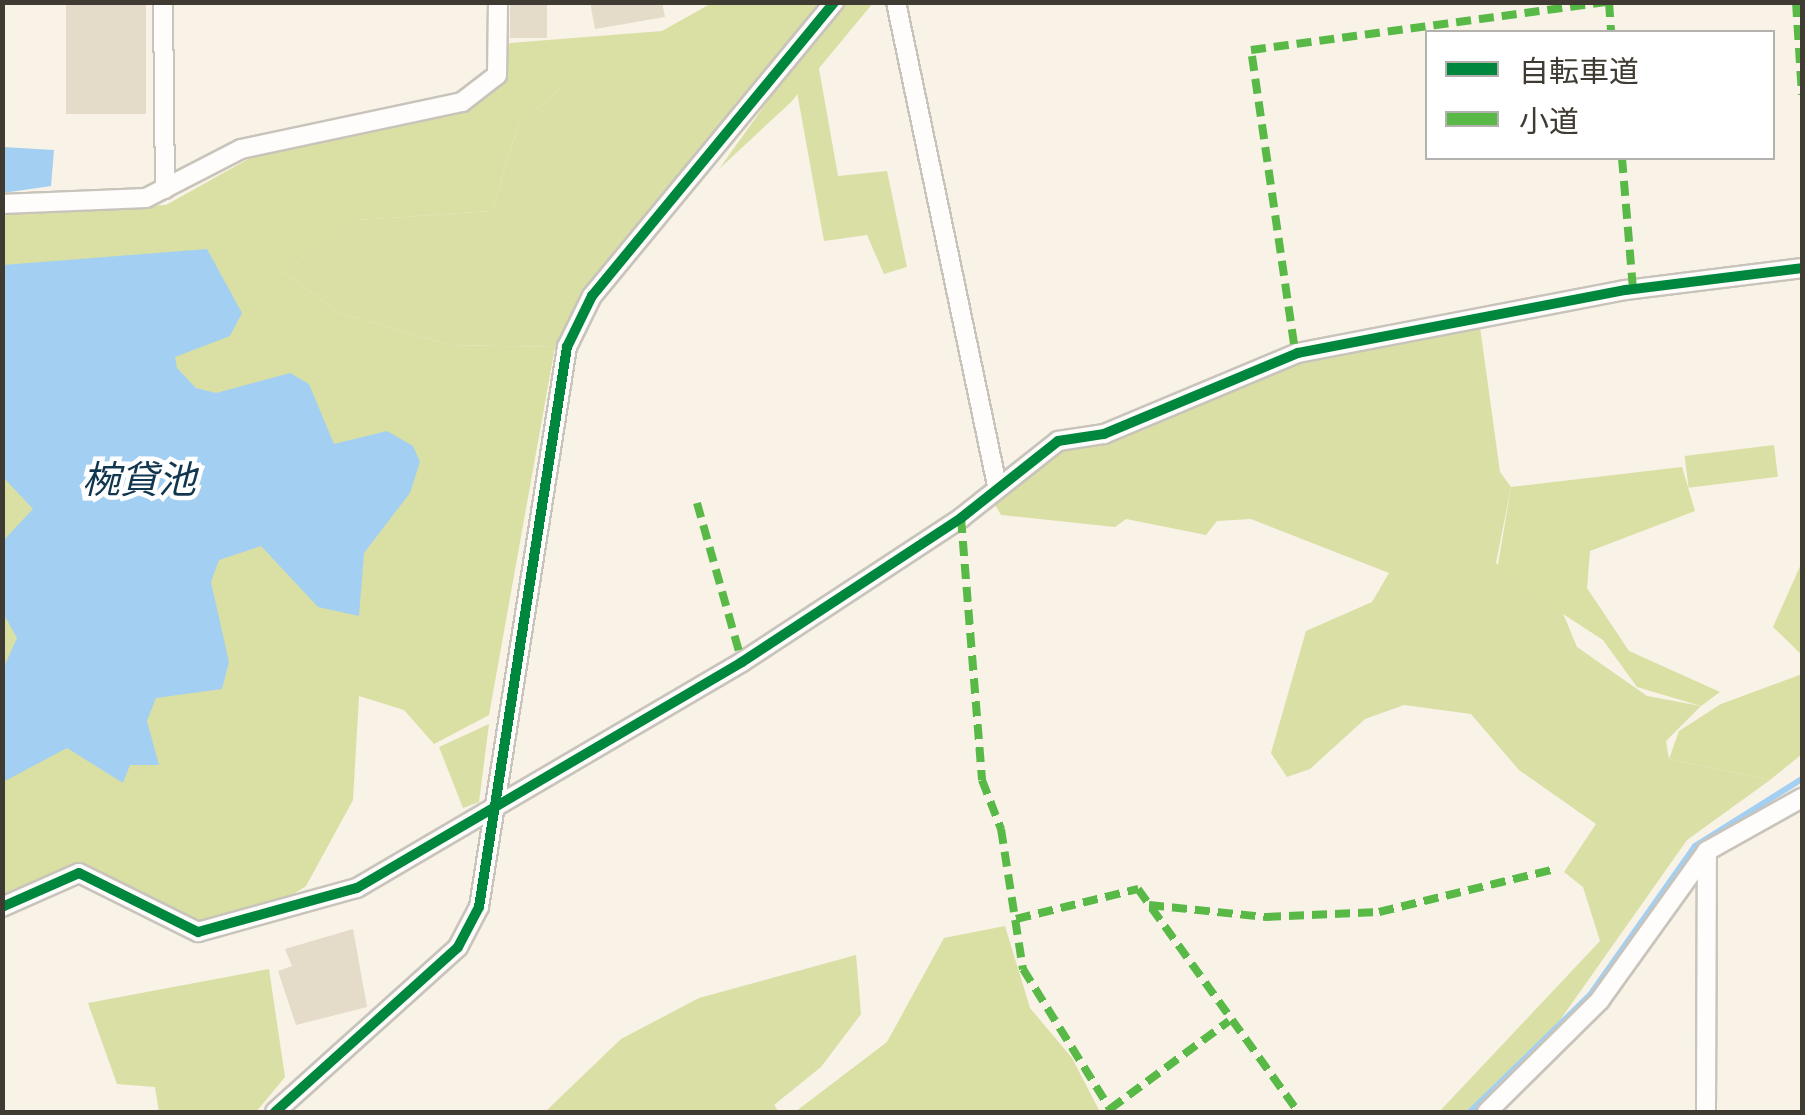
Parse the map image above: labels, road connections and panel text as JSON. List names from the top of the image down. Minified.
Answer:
{"water":["椀貸池"],"legend":["自転車道","小道"]}
